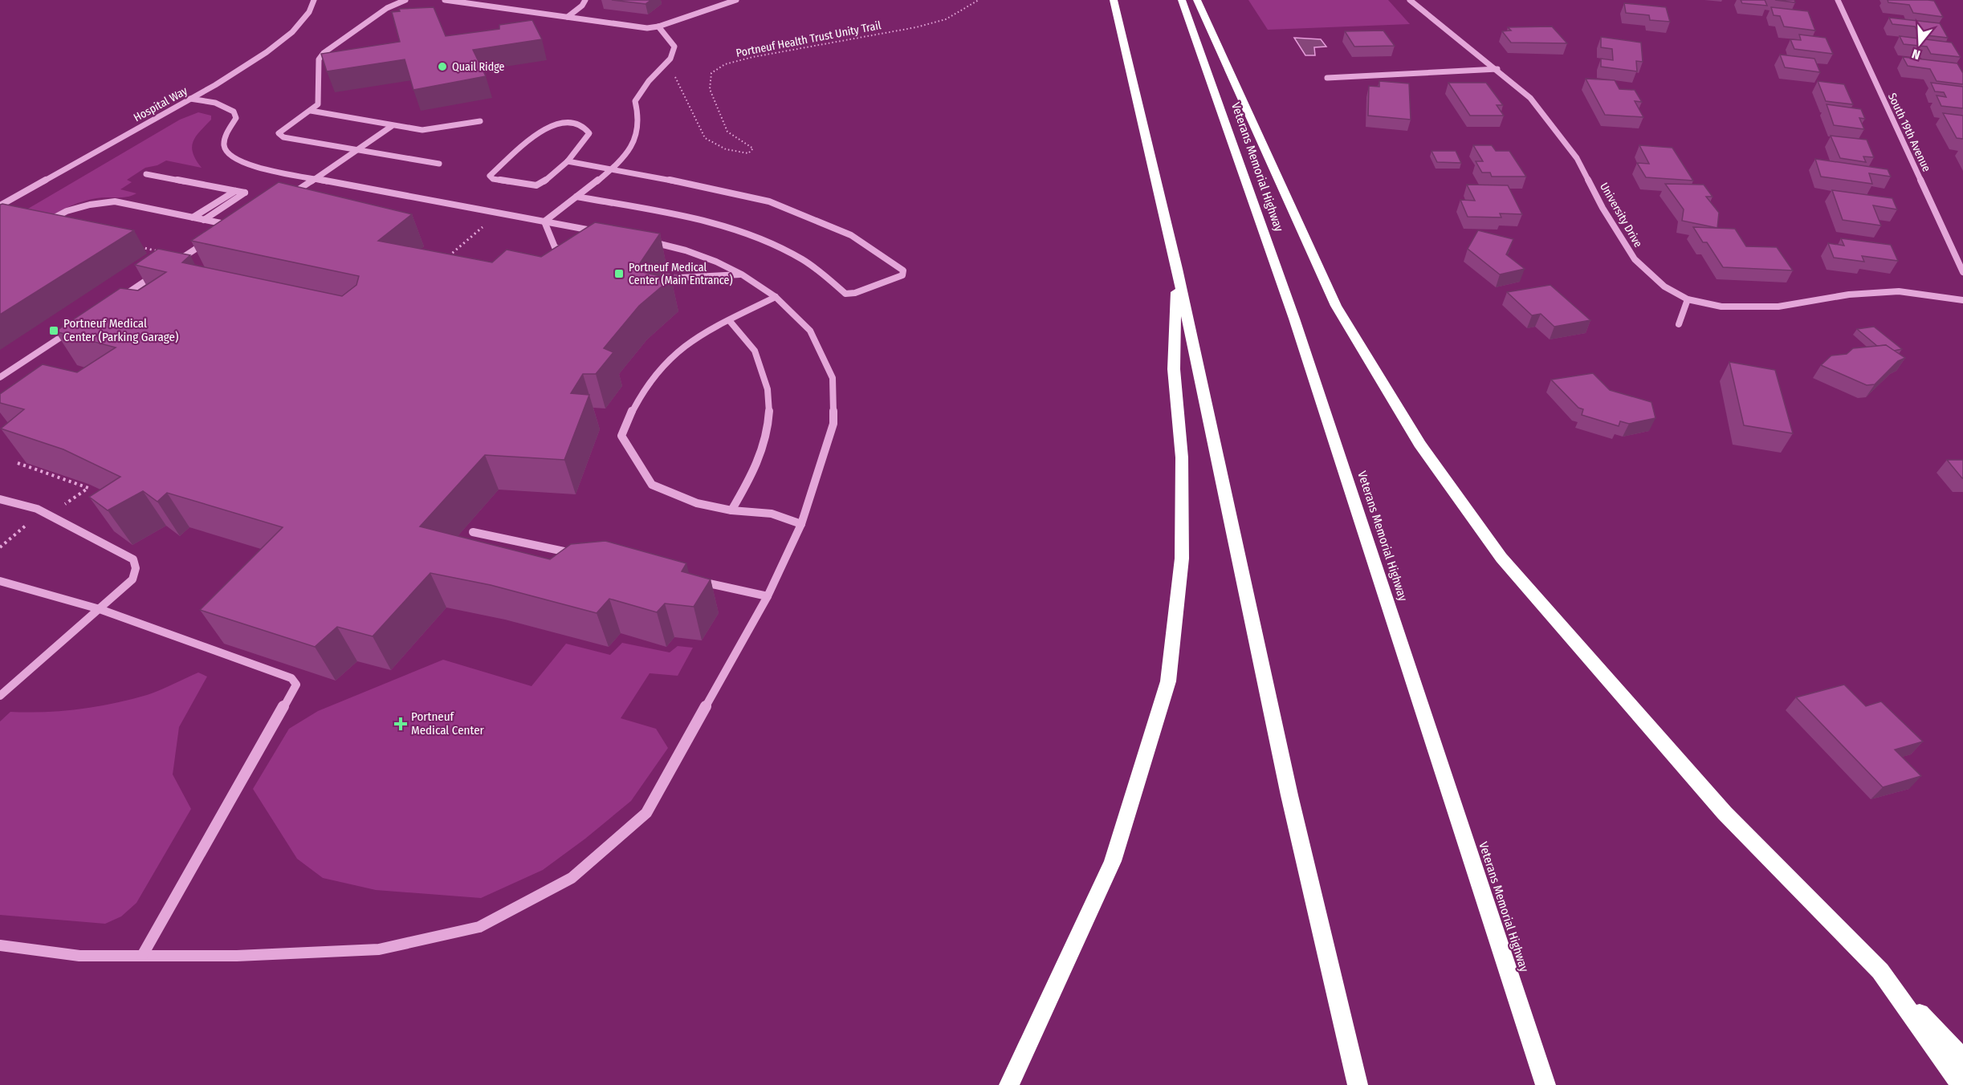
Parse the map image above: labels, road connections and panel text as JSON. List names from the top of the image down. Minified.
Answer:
{"streets":{"highway":["Veterans Memorial Highway"],"street":["Hospital Way","South 19th Avenue","University Drive"],"path":["Portneuf Health Trust Unity Trail"]},"places":{"other":["Quail Ridge"],"transit":["Portneuf Medical Center (Main Entrance)","Portneuf Medical Center (Parking Garage)"],"health":["Portneuf Medical Center"]},"north":"bottom"}
